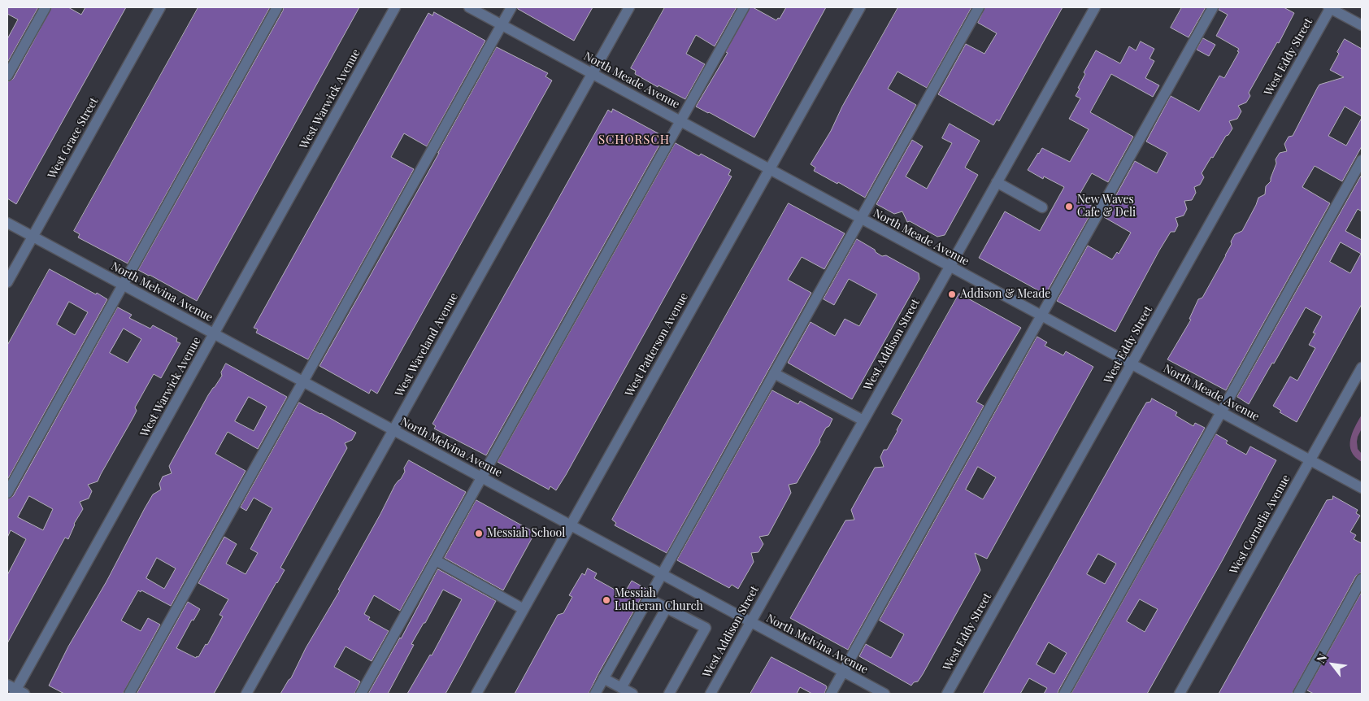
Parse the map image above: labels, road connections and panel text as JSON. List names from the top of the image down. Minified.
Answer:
{"streets":{"street":["West Eddy Street","North Meade Avenue","West Warwick Avenue","West Grace Street","North Melvina Avenue","West Waveland Avenue","West Patterson Avenue","West Addison Street","West Cornelia Avenue"]},"crossings":[["West Eddy Street","North Meade Avenue"],["North Meade Avenue","West Waveland Avenue"],["North Meade Avenue","West Patterson Avenue"],["North Meade Avenue","West Addison Street"],["North Meade Avenue","West Cornelia Avenue"],["West Warwick Avenue","North Melvina Avenue"],["West Grace Street","North Melvina Avenue"],["North Melvina Avenue","West Waveland Avenue"],["North Melvina Avenue","West Patterson Avenue"],["North Melvina Avenue","West Addison Street"]],"districts":["SCHORSCH"],"places":["New Waves Cafe & Deli","Addison & Meade","Messiah School","Messiah Lutheran Church"],"north":"top left"}
